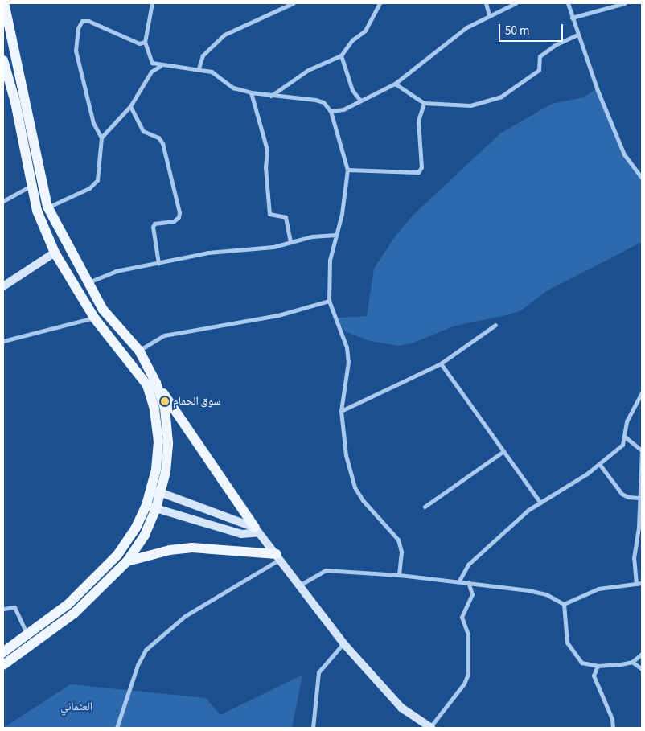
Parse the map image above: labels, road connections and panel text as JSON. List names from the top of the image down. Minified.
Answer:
{"parks":["العثماني"],"places":["سوق الحمام"],"scale_bar":"50 m"}
